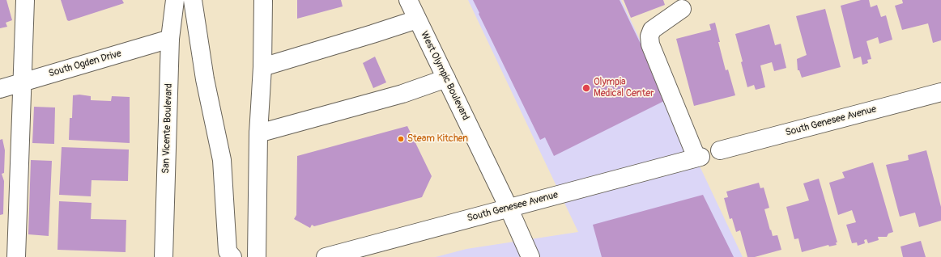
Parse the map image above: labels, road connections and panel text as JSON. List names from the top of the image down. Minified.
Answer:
{"streets":{"main road":["South Ogden Drive","West Olympic Boulevard","South Genesee Avenue","San Vicente Boulevard"]},"crossings":[["South Ogden Drive","San Vicente Boulevard"],["West Olympic Boulevard","South Genesee Avenue"]],"places":["Olympia Medical Center","Steam Kitchen"]}
